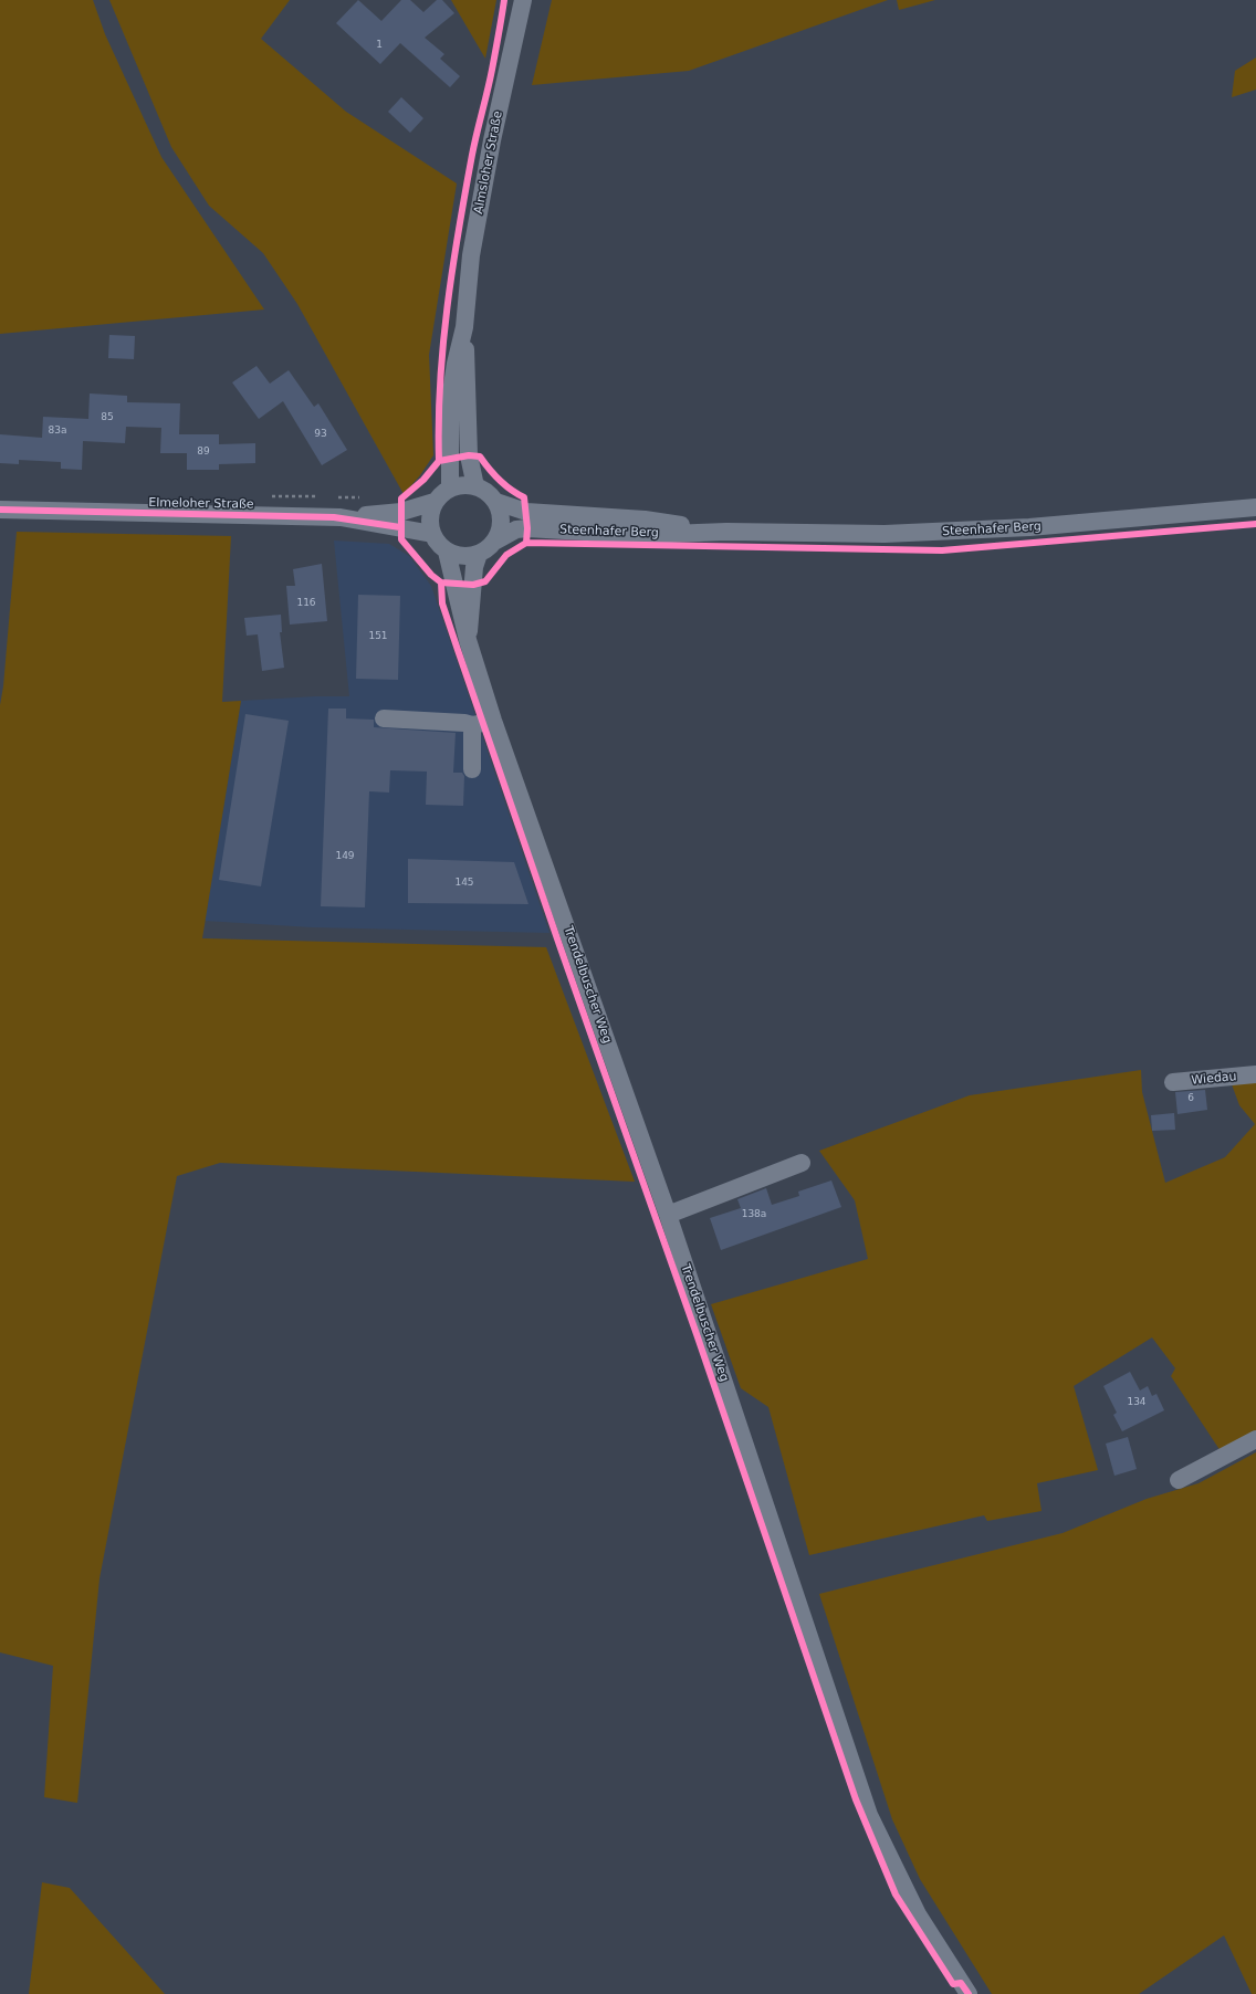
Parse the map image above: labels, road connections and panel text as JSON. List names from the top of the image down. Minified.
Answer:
{"streets":{"street":["Almsloher Straße","Elmeloher Straße","Steenhafer Berg","Trendelbuscher Weg","Wiedau"]},"crossings":[["Almsloher Straße","Elmeloher Straße"],["Almsloher Straße","Steenhafer Berg"],["Almsloher Straße","Trendelbuscher Weg"],["Elmeloher Straße","Steenhafer Berg"],["Elmeloher Straße","Trendelbuscher Weg"],["Steenhafer Berg","Trendelbuscher Weg"]],"house_numbers":["1","85","83a","93","89","116","151","149","145","6","138a","134"]}
